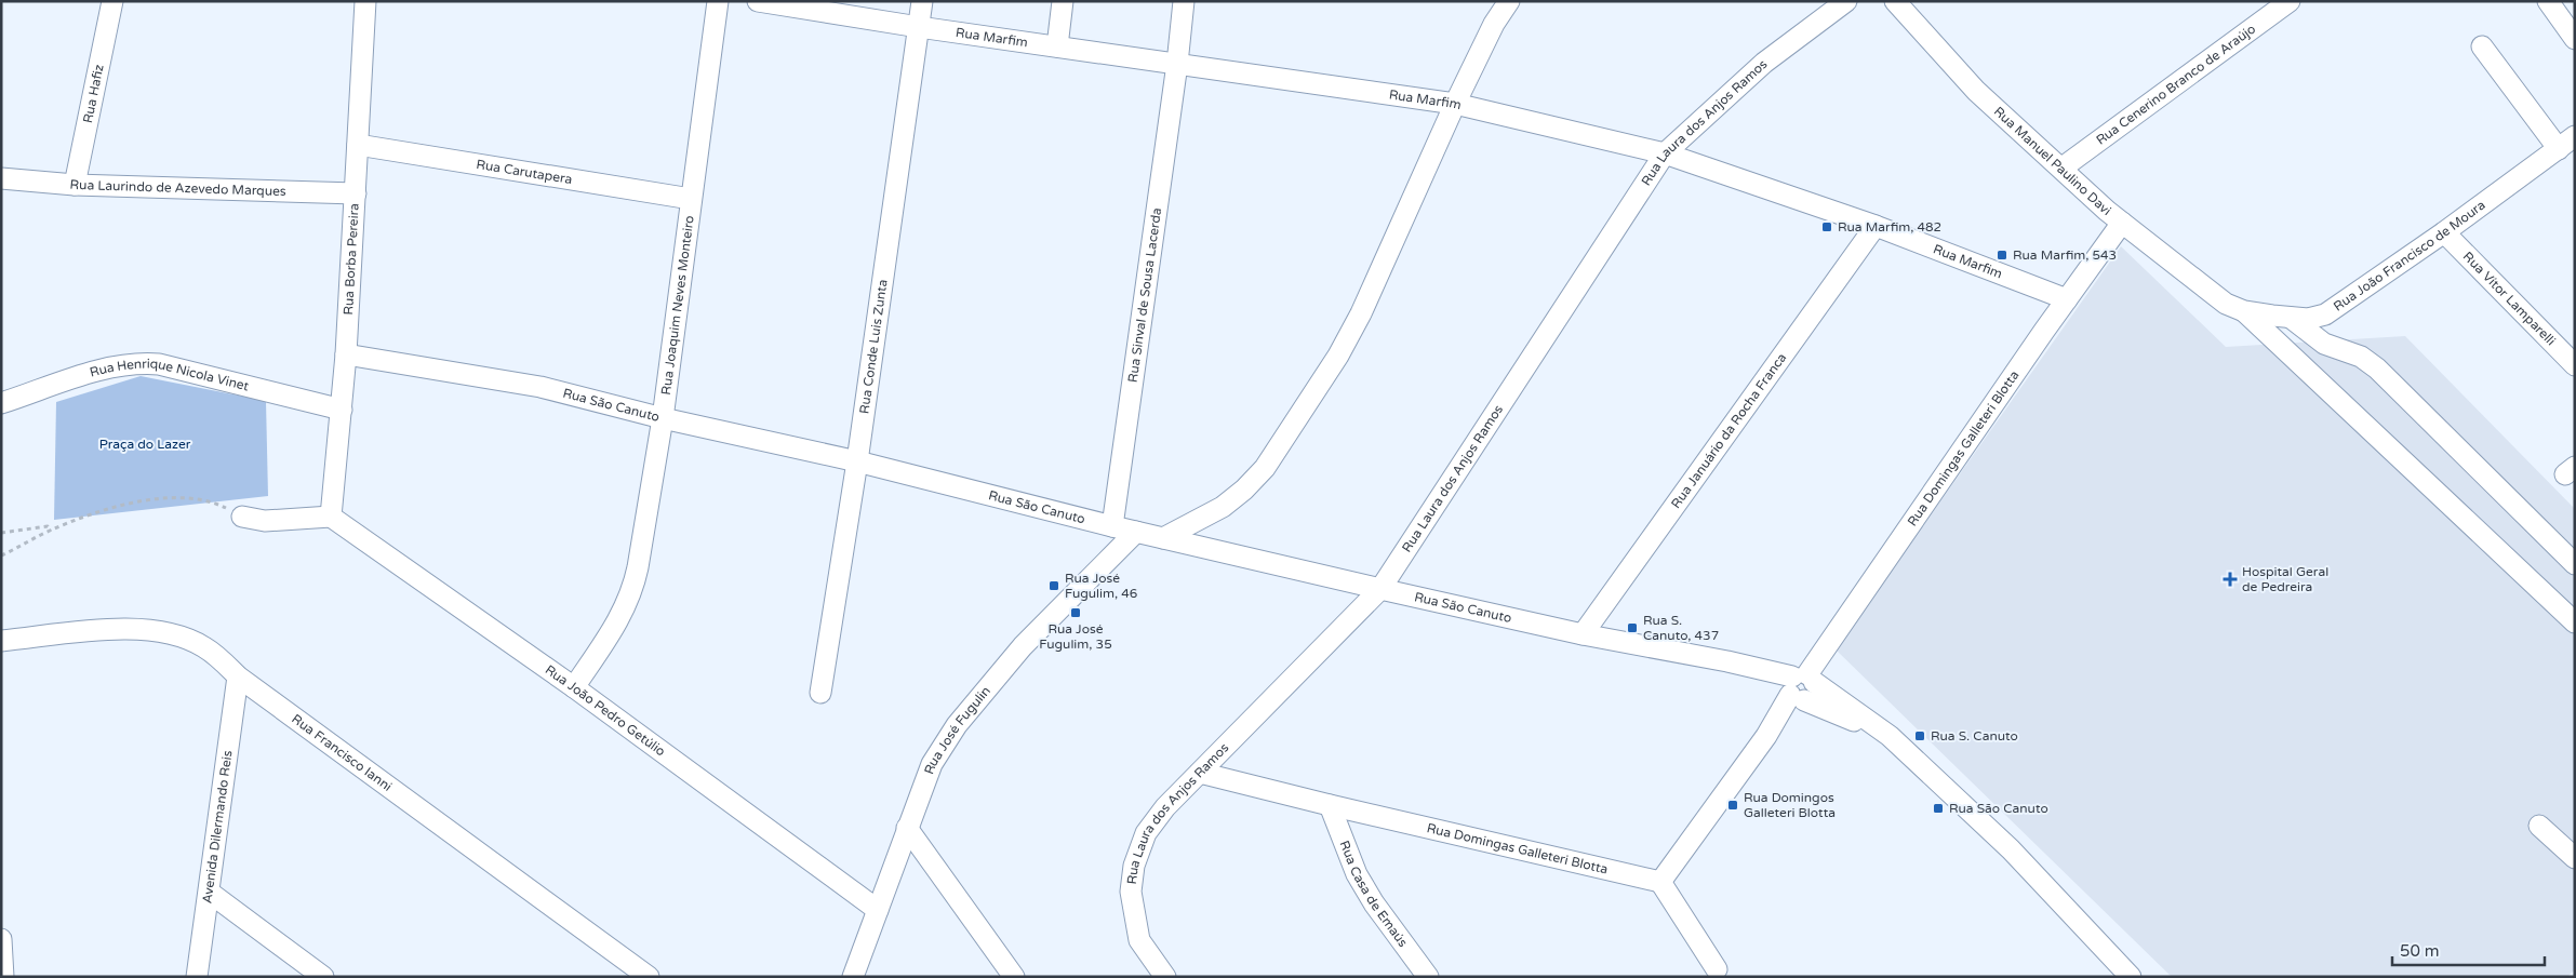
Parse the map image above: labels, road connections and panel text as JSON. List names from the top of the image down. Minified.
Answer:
{"streets":{"street":["Rua Marfim","Rua Cenerino Branco de Araújo","Rua Hafiz","Rua Laura dos Anjos Ramos","Rua Manuel Paulino Davi","Rua Carutapera","Rua Laurindo de Azevedo Marques","Rua João Francisco de Moura","Rua Borba Pereira","Rua Sinval de Sousa Lacerda","Rua Vítor Lamparelli","Rua Joaquim Neves Monteiro","Rua Conde Luis Zunta","Rua Henrique Nicola Vinet","Rua São Canuto","Rua Januário da Rocha Franca","Rua Domingas Galleteri Blotta","Rua João Pedro Getúlio","Rua José Fugulin","Rua Francisco Ianni","Avenida Dilermando Reis","Rua Casa de Emaús"]},"crossings":[["Rua Marfim","Rua Laura dos Anjos Ramos"],["Rua Marfim","Rua Sinval de Sousa Lacerda"],["Rua Marfim","Rua Conde Luis Zunta"],["Rua Marfim","Rua Januário da Rocha Franca"],["Rua Marfim","Rua Domingas Galleteri Blotta"],["Rua Cenerino Branco de Araújo","Rua Manuel Paulino Davi"],["Rua Hafiz","Rua Laurindo de Azevedo Marques"],["Rua Laura dos Anjos Ramos","Rua São Canuto"],["Rua Laura dos Anjos Ramos","Rua Domingas Galleteri Blotta"],["Rua Manuel Paulino Davi","Rua João Francisco de Moura"],["Rua Manuel Paulino Davi","Rua Domingas Galleteri Blotta"],["Rua Carutapera","Rua Borba Pereira"],["Rua Carutapera","Rua Joaquim Neves Monteiro"],["Rua Laurindo de Azevedo Marques","Rua Borba Pereira"],["Rua João Francisco de Moura","Rua Vítor Lamparelli"],["Rua Borba Pereira","Rua Henrique Nicola Vinet"],["Rua Borba Pereira","Rua São Canuto"],["Rua Borba Pereira","Rua João Pedro Getúlio"],["Rua Sinval de Sousa Lacerda","Rua São Canuto"],["Rua Joaquim Neves Monteiro","Rua São Canuto"],["Rua Joaquim Neves Monteiro","Rua João Pedro Getúlio"],["Rua Conde Luis Zunta","Rua São Canuto"],["Rua São Canuto","Rua Januário da Rocha Franca"],["Rua São Canuto","Rua Domingas Galleteri Blotta"],["Rua São Canuto","Rua José Fugulin"],["Rua Domingas Galleteri Blotta","Rua Casa de Emaús"],["Rua João Pedro Getúlio","Rua José Fugulin"],["Rua Francisco Ianni","Avenida Dilermando Reis"]],"parks":["Praça do Lazer"],"places":{"transit":["Rua Marfim, 482","Rua Marfim, 543","Rua José Fugulim, 46","Rua José Fugulim, 35","Rua S. Canuto, 437","Rua S. Canuto","Rua Domingos Galleteri Blotta","Rua São Canuto"],"health":["Hospital Geral de Pedreira"]},"scale_bar":"50 m"}
